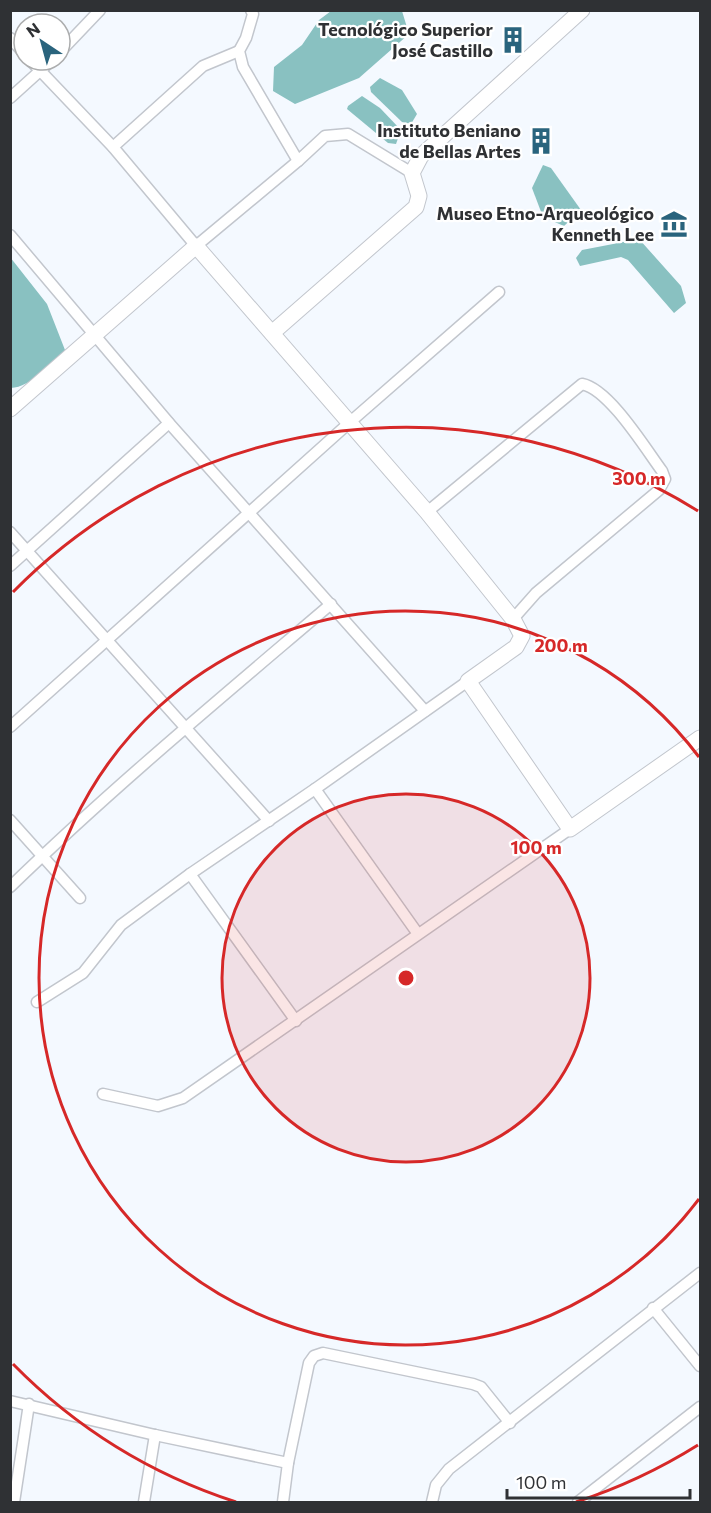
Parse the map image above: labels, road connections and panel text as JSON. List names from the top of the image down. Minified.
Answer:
{"places":{"building":["Tecnológico Superior José Castillo","Instituto Beniano de Bellas Artes"],"museum":["Museo Etno-Arqueológico Kenneth Lee"]},"scale_bar":"100 m","north":"top left","rings":["300 m","200 m","100 m"]}
